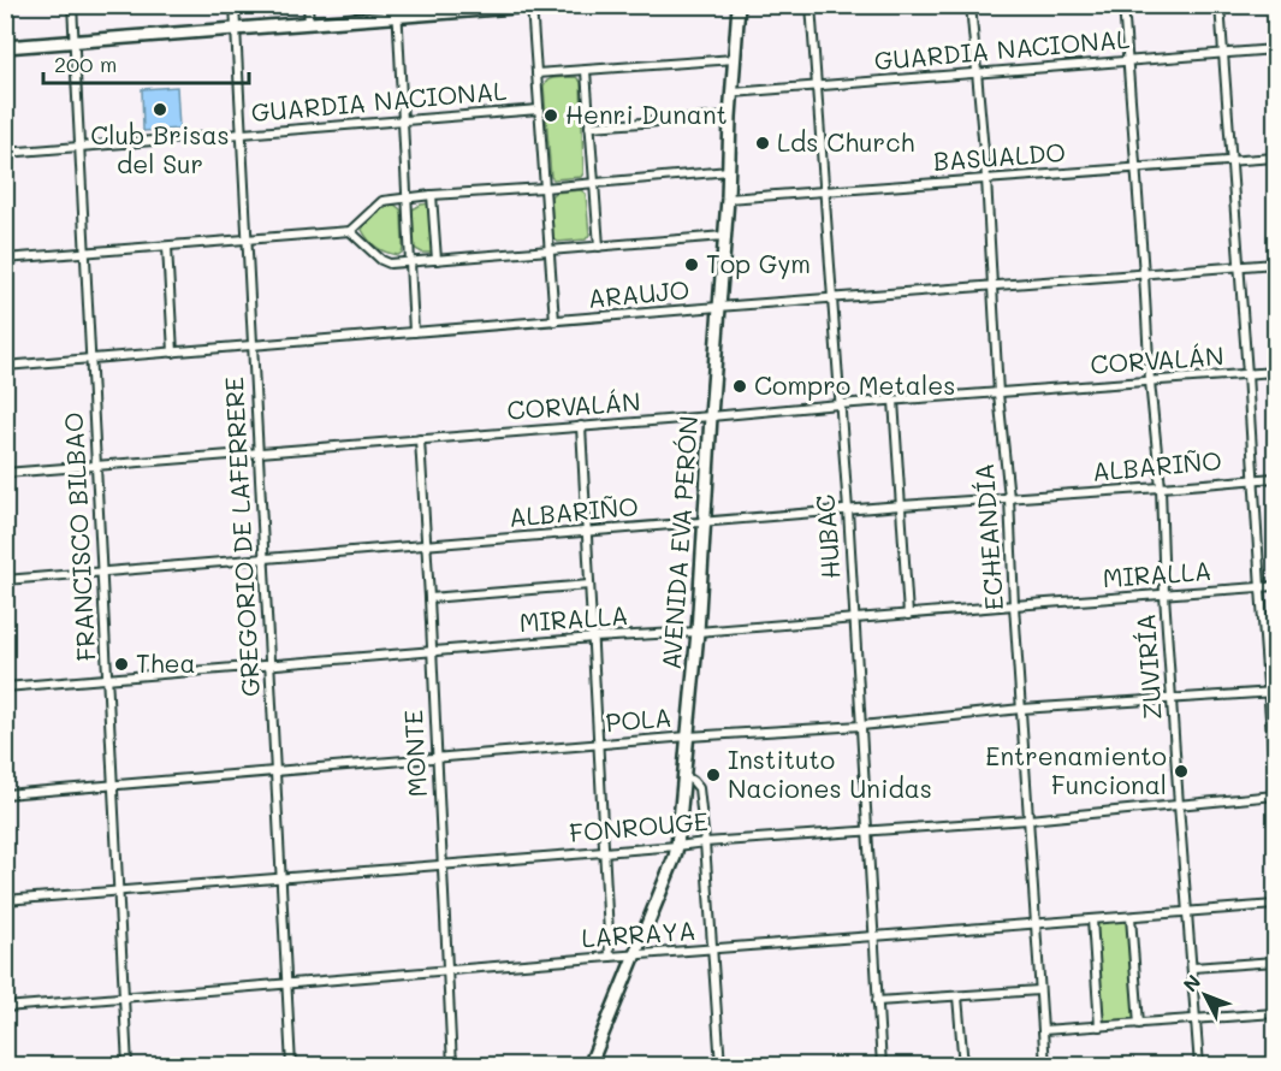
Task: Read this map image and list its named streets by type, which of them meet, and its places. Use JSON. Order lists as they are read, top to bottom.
{
  "streets": {
    "main road": ["AVENIDA EVA PERÓN"],
    "street": [
      "GUARDIA NACIONAL",
      "BASUALDO",
      "ARAUJO",
      "CORVALÁN",
      "ALBARIÑO",
      "FRANCISCO BILBAO",
      "GREGORIO DE LAFERRERE",
      "HUBAC",
      "ECHEANDÍA",
      "MIRALLA",
      "ZUVIRÍA",
      "POLA",
      "MONTE",
      "FONROUGE",
      "LARRAYA"
    ]
  },
  "crossings": [
    ["GUARDIA NACIONAL", "FRANCISCO BILBAO"],
    ["GUARDIA NACIONAL", "GREGORIO DE LAFERRERE"],
    ["GUARDIA NACIONAL", "HUBAC"],
    ["GUARDIA NACIONAL", "ECHEANDÍA"],
    ["GUARDIA NACIONAL", "AVENIDA EVA PERÓN"],
    ["GUARDIA NACIONAL", "ZUVIRÍA"],
    ["BASUALDO", "HUBAC"],
    ["BASUALDO", "ECHEANDÍA"],
    ["BASUALDO", "AVENIDA EVA PERÓN"],
    ["BASUALDO", "ZUVIRÍA"],
    ["ARAUJO", "FRANCISCO BILBAO"],
    ["ARAUJO", "GREGORIO DE LAFERRERE"],
    ["ARAUJO", "HUBAC"],
    ["ARAUJO", "ECHEANDÍA"],
    ["ARAUJO", "AVENIDA EVA PERÓN"],
    ["ARAUJO", "ZUVIRÍA"],
    ["CORVALÁN", "FRANCISCO BILBAO"],
    ["CORVALÁN", "GREGORIO DE LAFERRERE"],
    ["CORVALÁN", "HUBAC"],
    ["CORVALÁN", "ECHEANDÍA"],
    ["CORVALÁN", "AVENIDA EVA PERÓN"],
    ["CORVALÁN", "ZUVIRÍA"],
    ["CORVALÁN", "MONTE"],
    ["ALBARIÑO", "FRANCISCO BILBAO"],
    ["ALBARIÑO", "GREGORIO DE LAFERRERE"],
    ["ALBARIÑO", "HUBAC"],
    ["ALBARIÑO", "ECHEANDÍA"],
    ["ALBARIÑO", "AVENIDA EVA PERÓN"],
    ["ALBARIÑO", "ZUVIRÍA"],
    ["ALBARIÑO", "MONTE"],
    ["FRANCISCO BILBAO", "MIRALLA"],
    ["FRANCISCO BILBAO", "POLA"],
    ["FRANCISCO BILBAO", "FONROUGE"],
    ["FRANCISCO BILBAO", "LARRAYA"],
    ["GREGORIO DE LAFERRERE", "MIRALLA"],
    ["GREGORIO DE LAFERRERE", "POLA"],
    ["GREGORIO DE LAFERRERE", "FONROUGE"],
    ["GREGORIO DE LAFERRERE", "LARRAYA"],
    ["HUBAC", "MIRALLA"],
    ["HUBAC", "POLA"],
    ["HUBAC", "FONROUGE"],
    ["HUBAC", "LARRAYA"],
    ["ECHEANDÍA", "MIRALLA"],
    ["ECHEANDÍA", "POLA"],
    ["ECHEANDÍA", "FONROUGE"],
    ["ECHEANDÍA", "LARRAYA"],
    ["AVENIDA EVA PERÓN", "MIRALLA"],
    ["AVENIDA EVA PERÓN", "POLA"],
    ["AVENIDA EVA PERÓN", "FONROUGE"],
    ["AVENIDA EVA PERÓN", "LARRAYA"],
    ["MIRALLA", "ZUVIRÍA"],
    ["MIRALLA", "MONTE"],
    ["ZUVIRÍA", "POLA"],
    ["ZUVIRÍA", "FONROUGE"],
    ["ZUVIRÍA", "LARRAYA"],
    ["POLA", "MONTE"],
    ["MONTE", "FONROUGE"],
    ["MONTE", "LARRAYA"]
  ],
  "places": [
    "Club Brisas del Sur",
    "Henri Dunant",
    "Lds Church",
    "Top Gym",
    "Compro Metales",
    "Thea",
    "Entrenamiento Funcional",
    "Instituto Naciones Unidas"
  ],
  "scale_bar": "200 m",
  "north": "top left"
}
